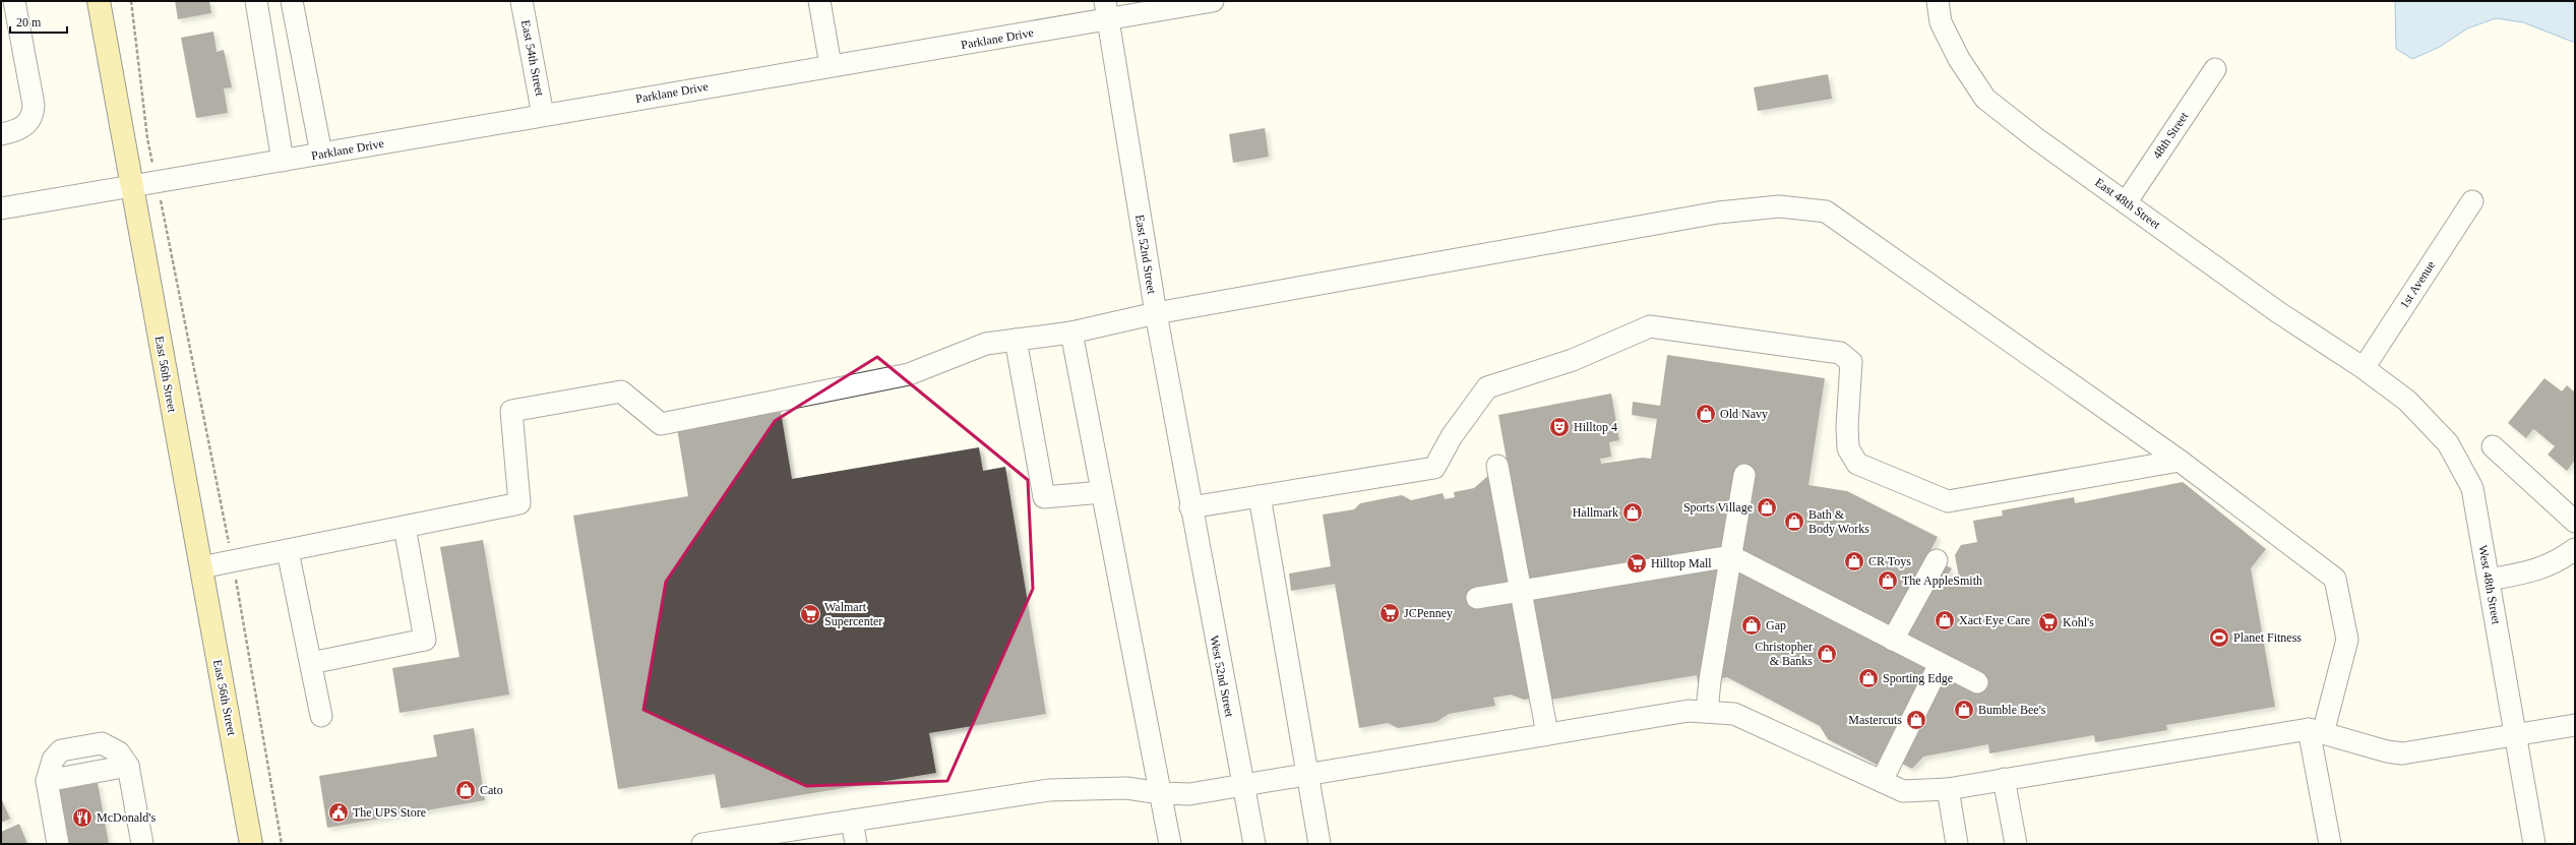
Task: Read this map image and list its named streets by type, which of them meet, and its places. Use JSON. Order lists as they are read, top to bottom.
{
  "streets": {
    "main road": ["East 56th Street"],
    "street": [
      "Parklane Drive",
      "East 54th Street",
      "48th Street",
      "East 48th Street",
      "East 52nd Street",
      "1st Avenue",
      "West 48th Street",
      "West 52nd Street"
    ]
  },
  "crossings": [
    ["Parklane Drive", "East 54th Street"],
    ["Parklane Drive", "East 52nd Street"],
    ["Parklane Drive", "East 56th Street"],
    ["48th Street", "East 48th Street"],
    ["East 48th Street", "1st Avenue"],
    ["East 48th Street", "West 48th Street"],
    ["East 52nd Street", "West 52nd Street"],
    ["1st Avenue", "West 48th Street"]
  ],
  "places": {
    "shop": [
      "Old Navy",
      "Sports Village",
      "Hallmark",
      "Bath & Body Works",
      "CR Toys",
      "The AppleSmith",
      "Xact Eye Care",
      "Gap",
      "Christopher & Banks",
      "Sporting Edge",
      "Bumble Bee's",
      "Mastercuts",
      "Cato"
    ],
    "theatre": ["Hilltop 4"],
    "supermarket": [
      "Hilltop Mall",
      "JCPenney",
      "Walmart Supercenter",
      "Kohl's"
    ],
    "sports": ["Planet Fitness"],
    "public building": ["The UPS Store"],
    "restaurant": ["McDonald's"]
  },
  "scale_bar": "20 m"
}
